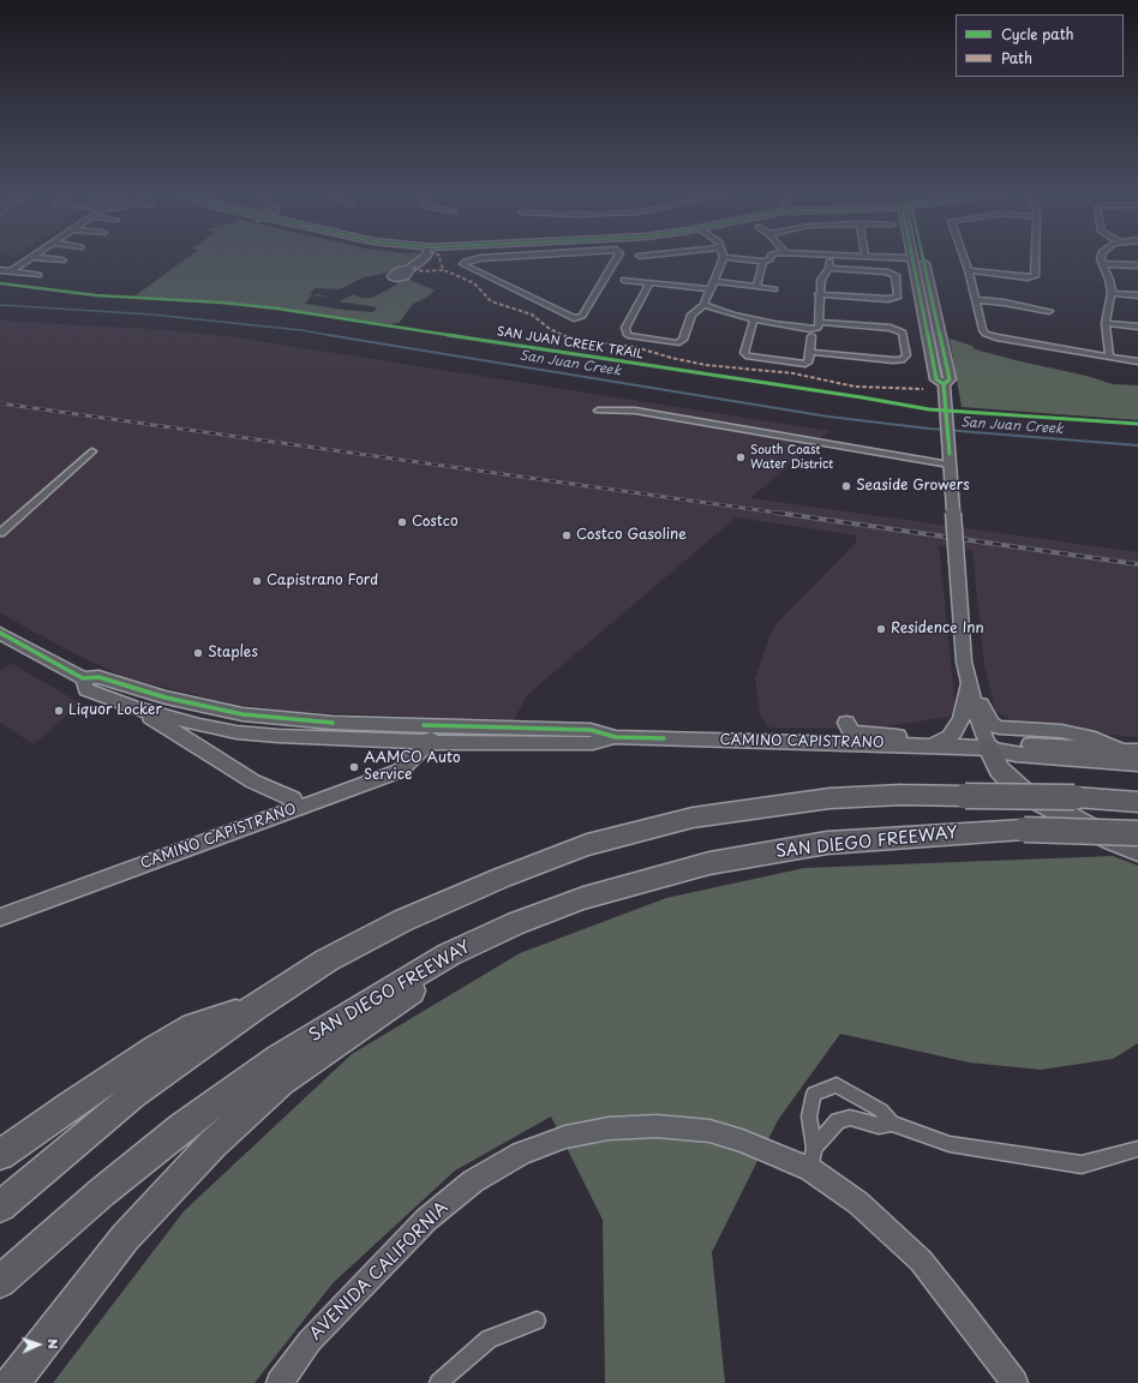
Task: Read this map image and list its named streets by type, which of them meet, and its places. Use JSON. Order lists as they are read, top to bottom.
{
  "streets": {
    "highway": ["SAN DIEGO FREEWAY"],
    "main road": ["CAMINO CAPISTRANO", "AVENIDA CALIFORNIA"],
    "cycle path": ["SAN JUAN CREEK TRAIL"]
  },
  "water": ["San Juan Creek"],
  "places": [
    "South Coast Water District",
    "Seaside Growers",
    "Costco",
    "Costco Gasoline",
    "Capistrano Ford",
    "Residence Inn",
    "Staples",
    "Liquor Locker",
    "AAMCO Auto Service"
  ],
  "legend": ["Cycle path", "Path"],
  "north": "right"
}
